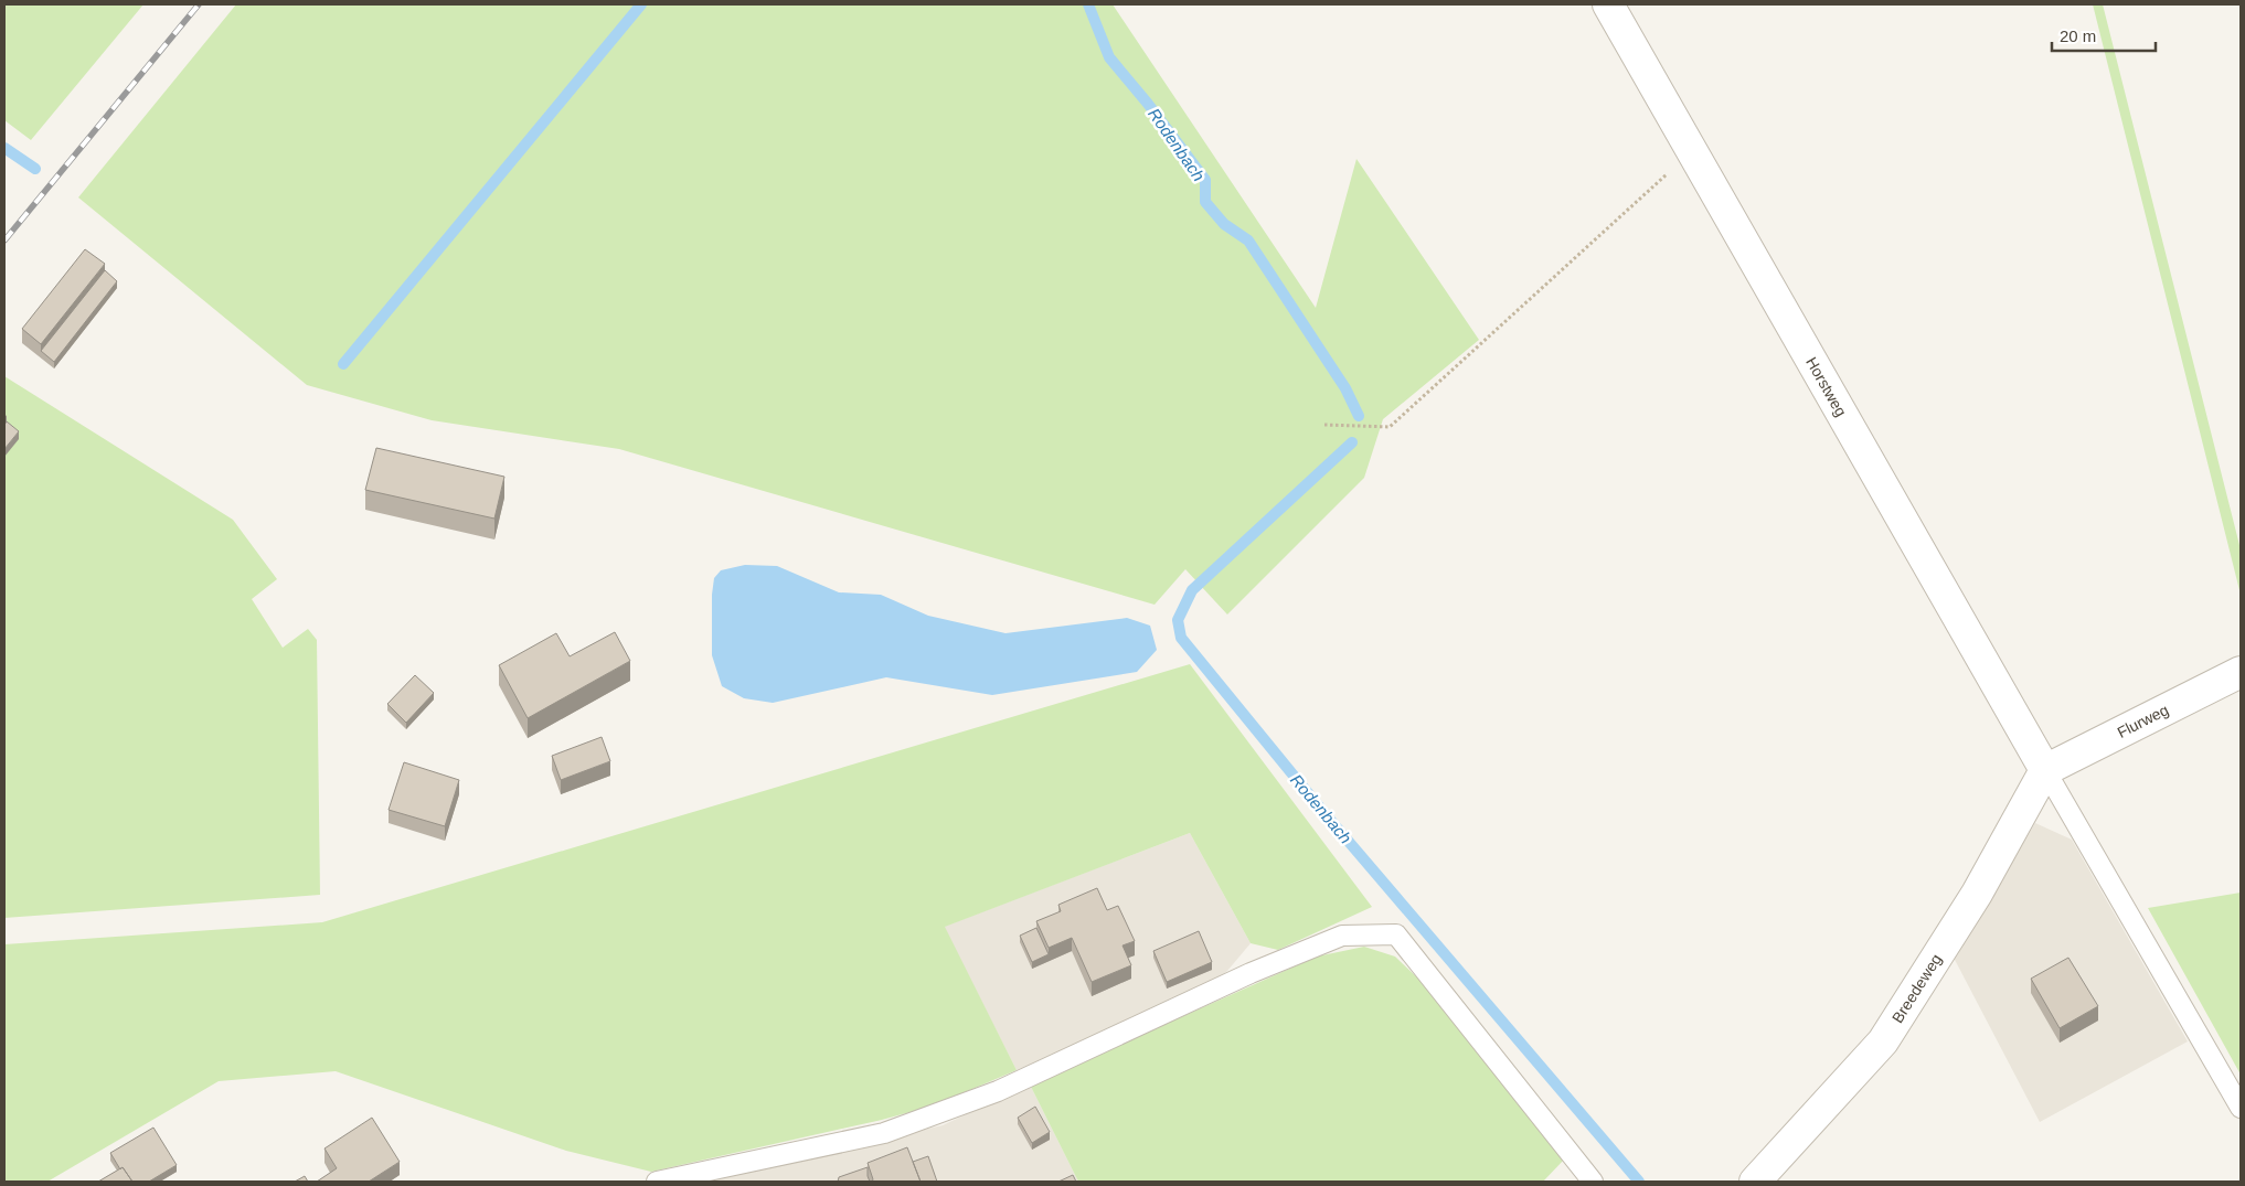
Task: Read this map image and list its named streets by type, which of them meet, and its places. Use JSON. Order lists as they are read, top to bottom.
{
  "streets": {
    "street": ["Horstweg", "Flurweg", "Breedeweg"]
  },
  "crossings": [
    ["Horstweg", "Flurweg"],
    ["Horstweg", "Breedeweg"],
    ["Flurweg", "Breedeweg"]
  ],
  "water": ["Rodenbach"],
  "scale_bar": "20 m"
}
